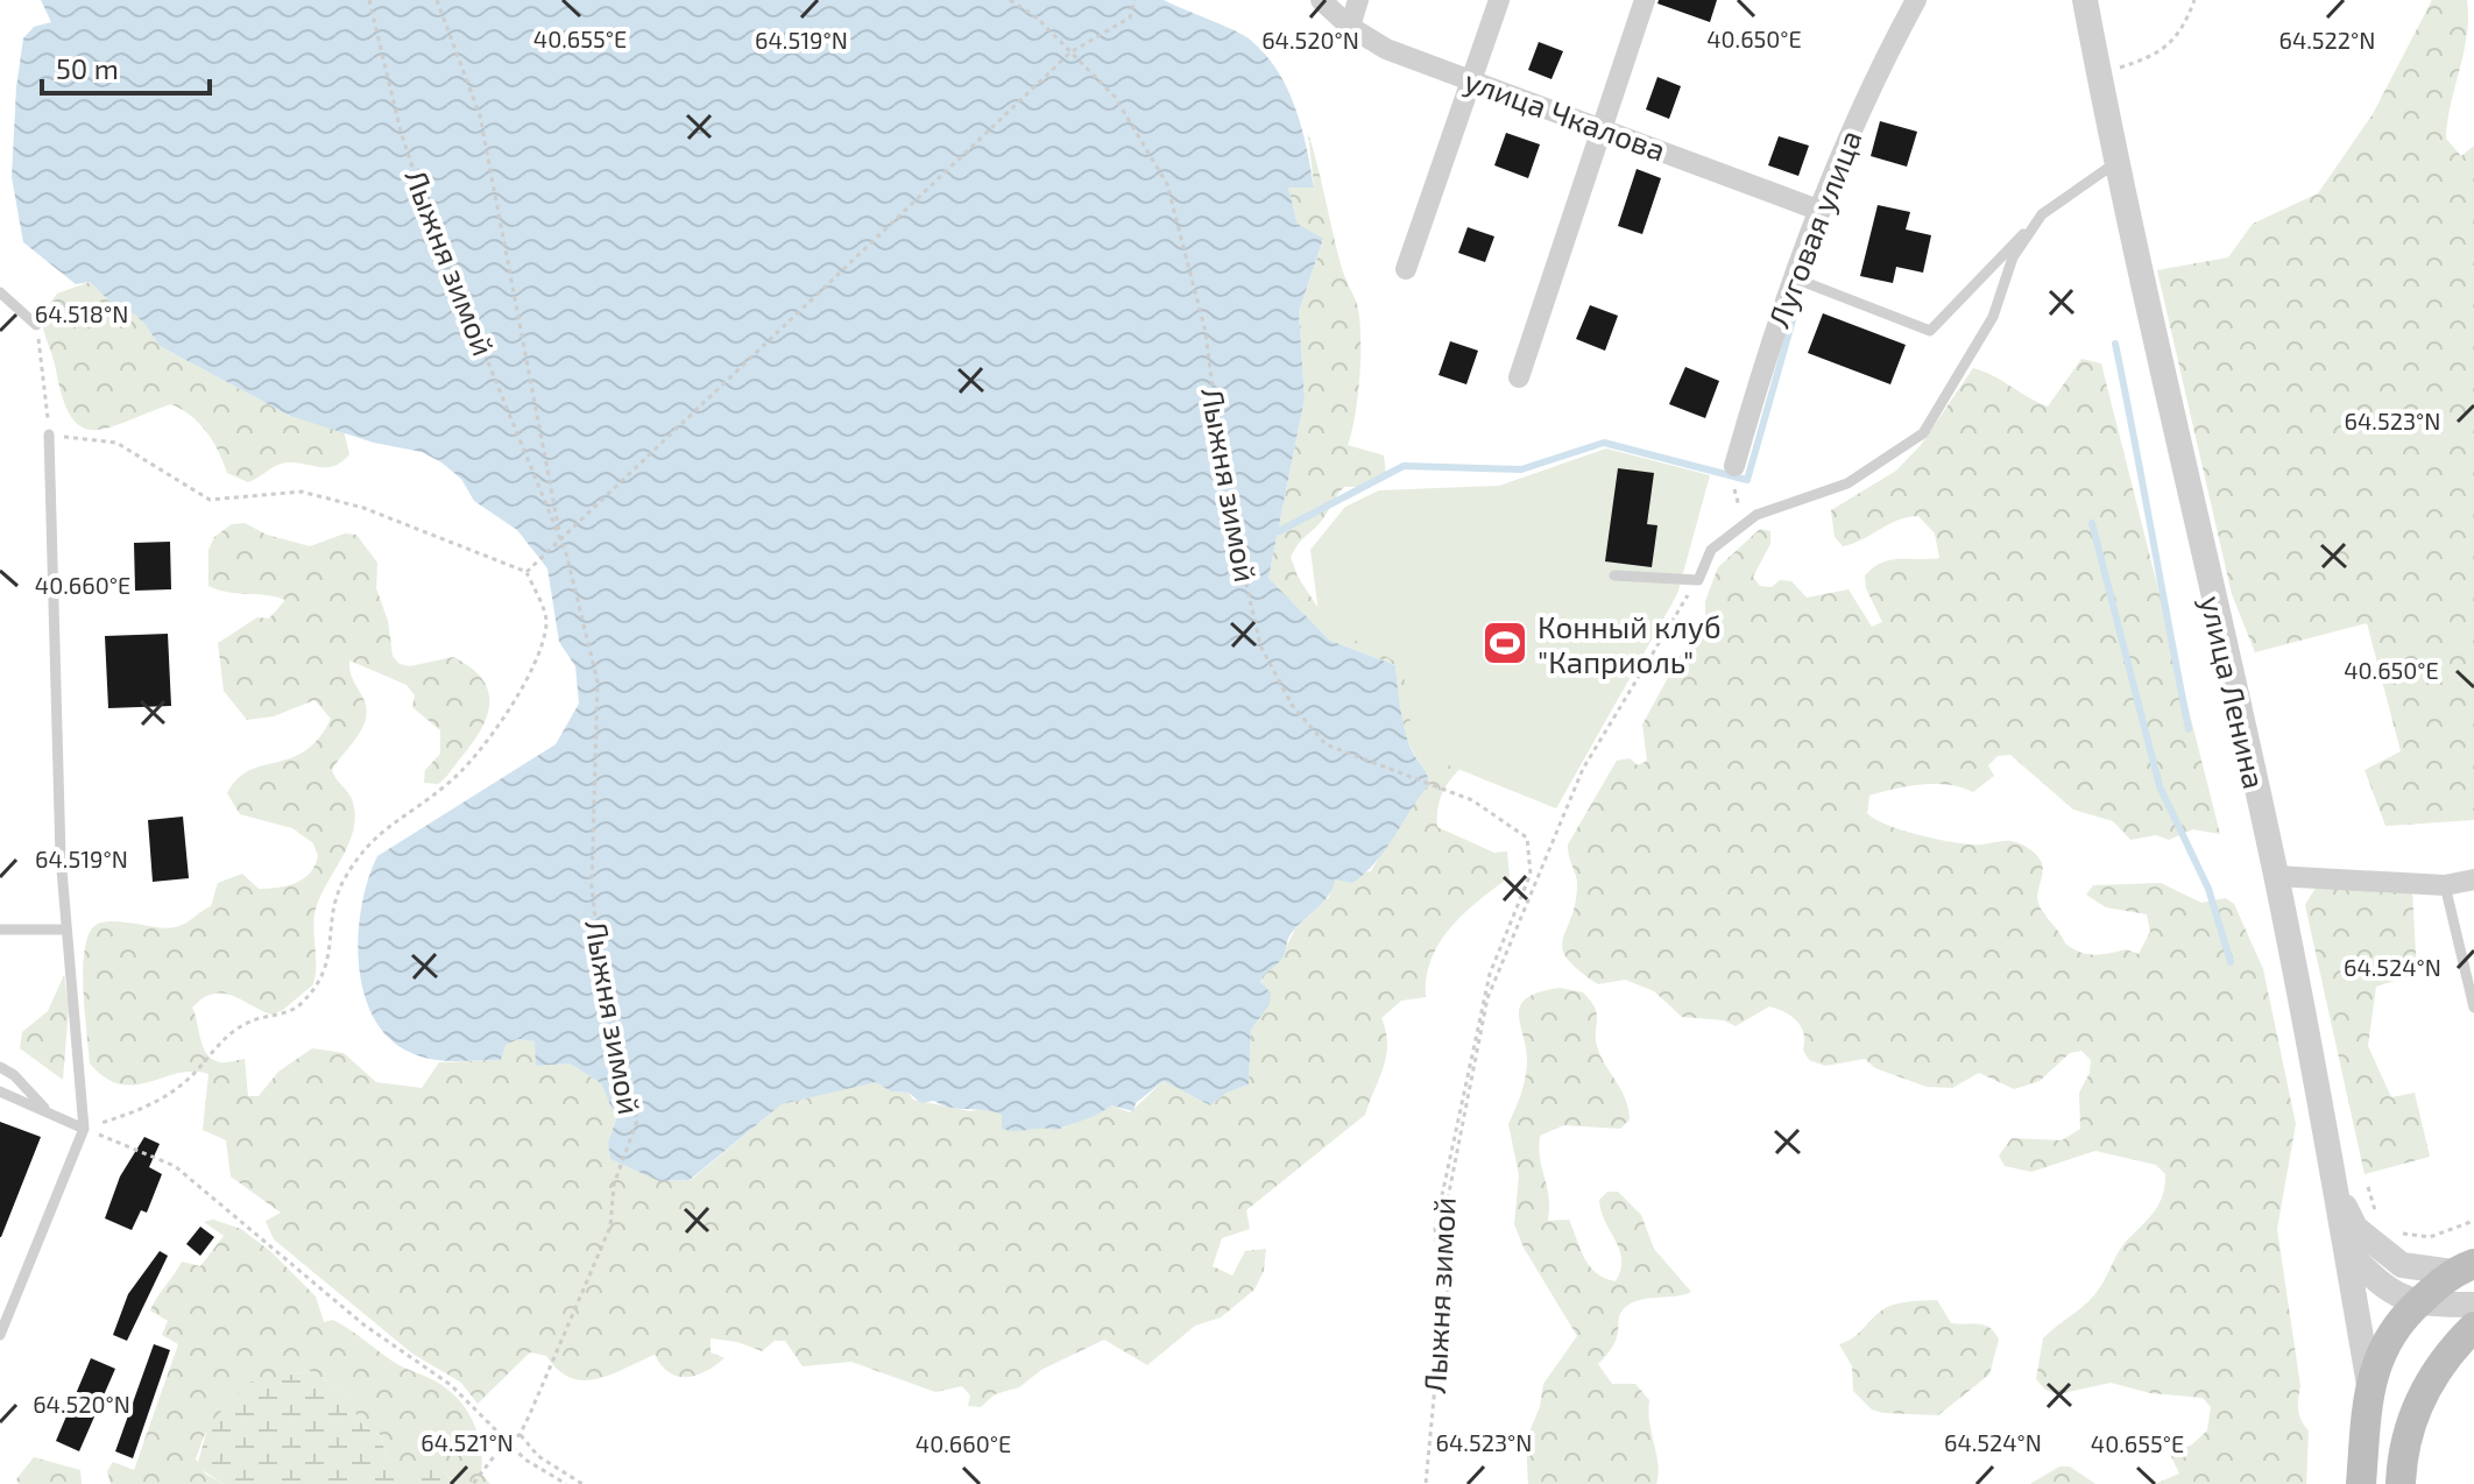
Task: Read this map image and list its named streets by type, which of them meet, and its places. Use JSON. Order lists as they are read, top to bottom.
{
  "streets": {
    "main road": ["улица Ленина"],
    "street": ["улица Чкалова", "Луговая улица"],
    "path": ["Лыжня зимой"]
  },
  "crossings": [
    ["улица Чкалова", "Луговая улица"]
  ],
  "places": {
    "sports": ["Конный клуб \"Каприоль\""]
  },
  "scale_bar": "50 m",
  "coordinates": [
    "40.655°E",
    "40.650°E",
    "64.519°N",
    "64.520°N",
    "64.522°N",
    "64.518°N",
    "64.523°N",
    "40.660°E",
    "64.524°N",
    "64.521°N"
  ]
}
